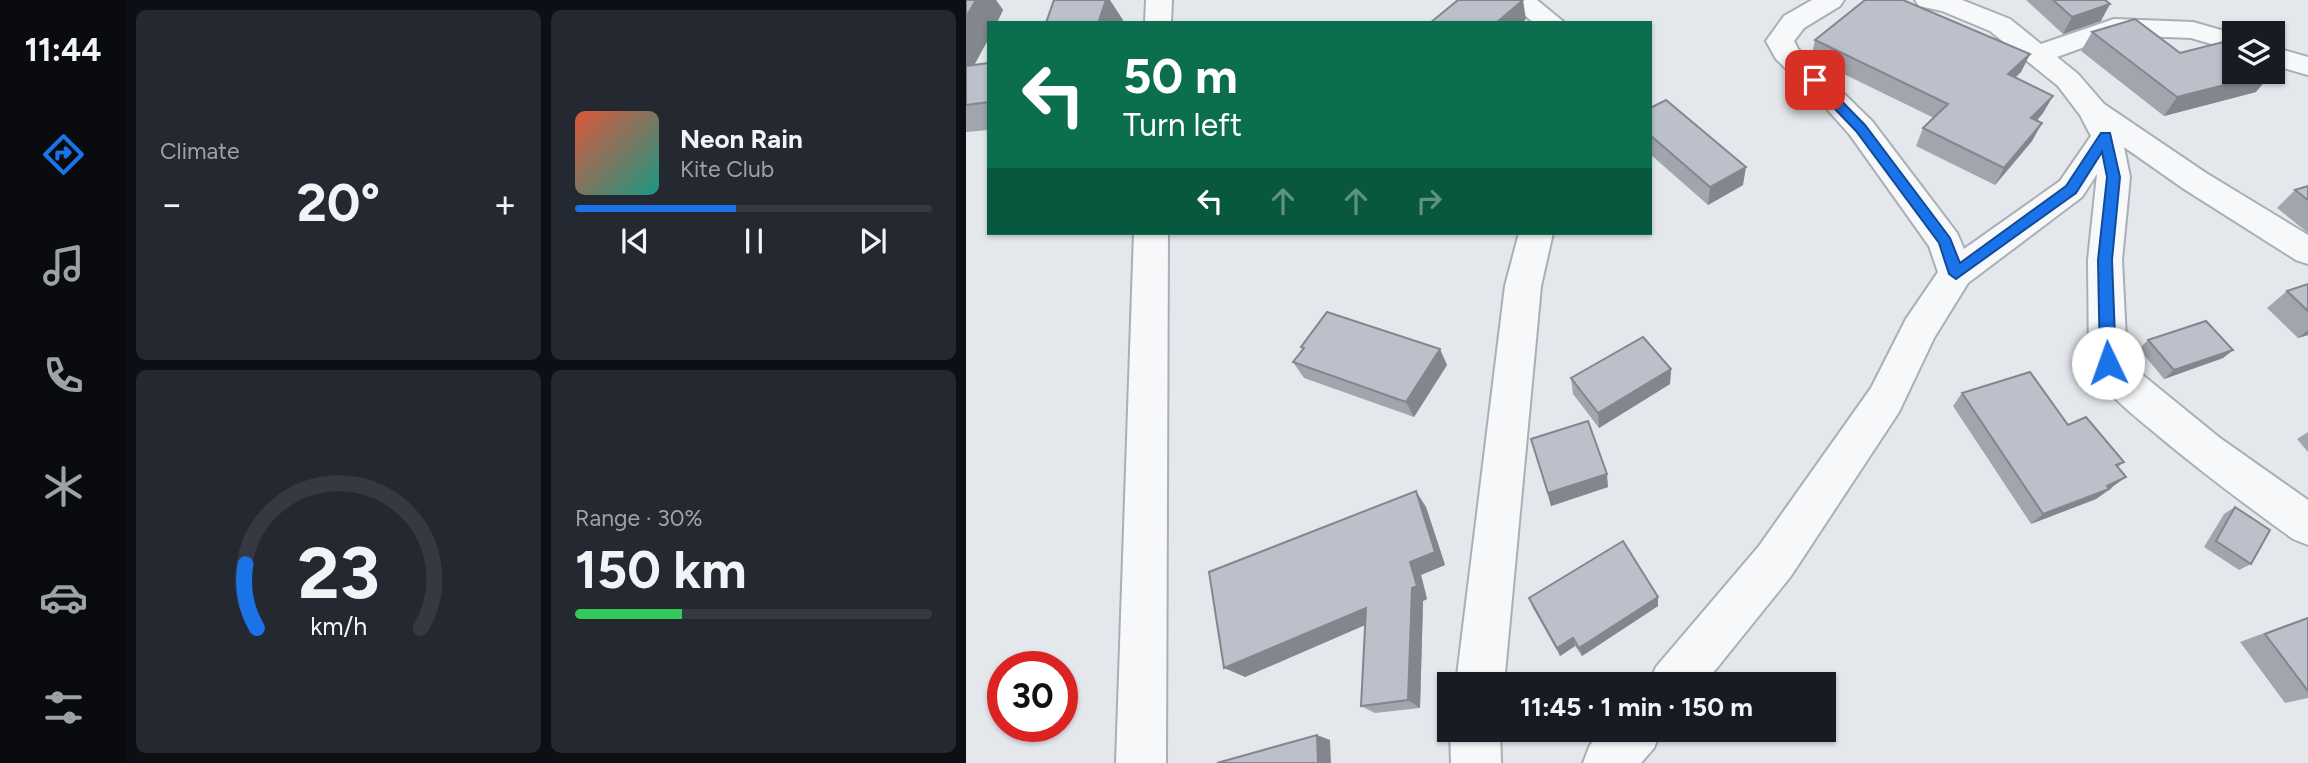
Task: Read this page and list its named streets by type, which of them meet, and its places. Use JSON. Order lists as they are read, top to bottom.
{
  "page": {
    "tabs": "11:44",
    "tile": [
      "Climate",
      ["Range · 30%", "150 km"]
    ],
    "turn": ["50 m", "Turn left"],
    "song": ["Neon Rain", "Kite Club"],
    "heat": ["−", "20°", "+"],
    "limit": "30",
    "trip": "11:45 · 1 min · 150 m",
    "gauge": ["23", "km/h"]
  }
}
